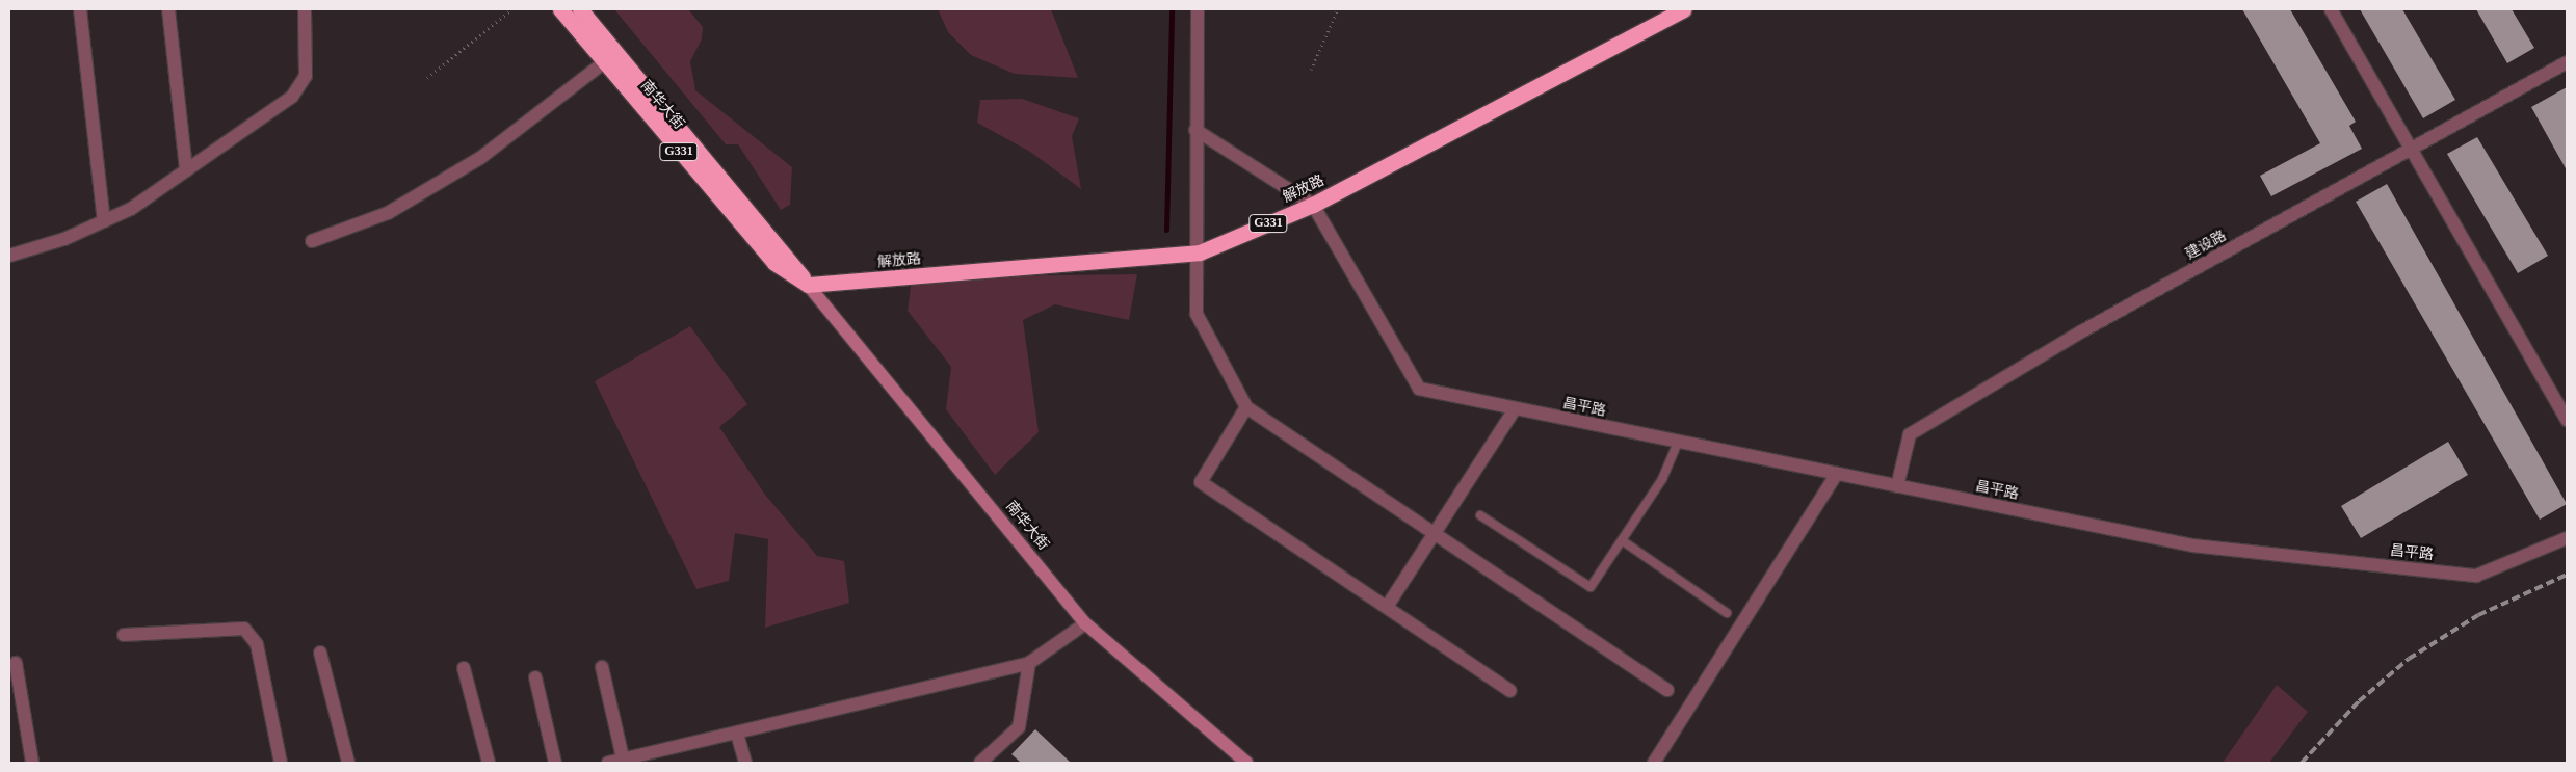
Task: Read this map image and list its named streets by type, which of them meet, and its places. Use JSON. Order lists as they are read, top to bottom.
{
  "streets": {
    "highway": ["南华大街", "G331", "解放路"],
    "street": ["建设路", "昌平路"]
  },
  "crossings": [
    ["南华大街", "解放路"],
    ["解放路", "昌平路"],
    ["建设路", "昌平路"]
  ]
}
